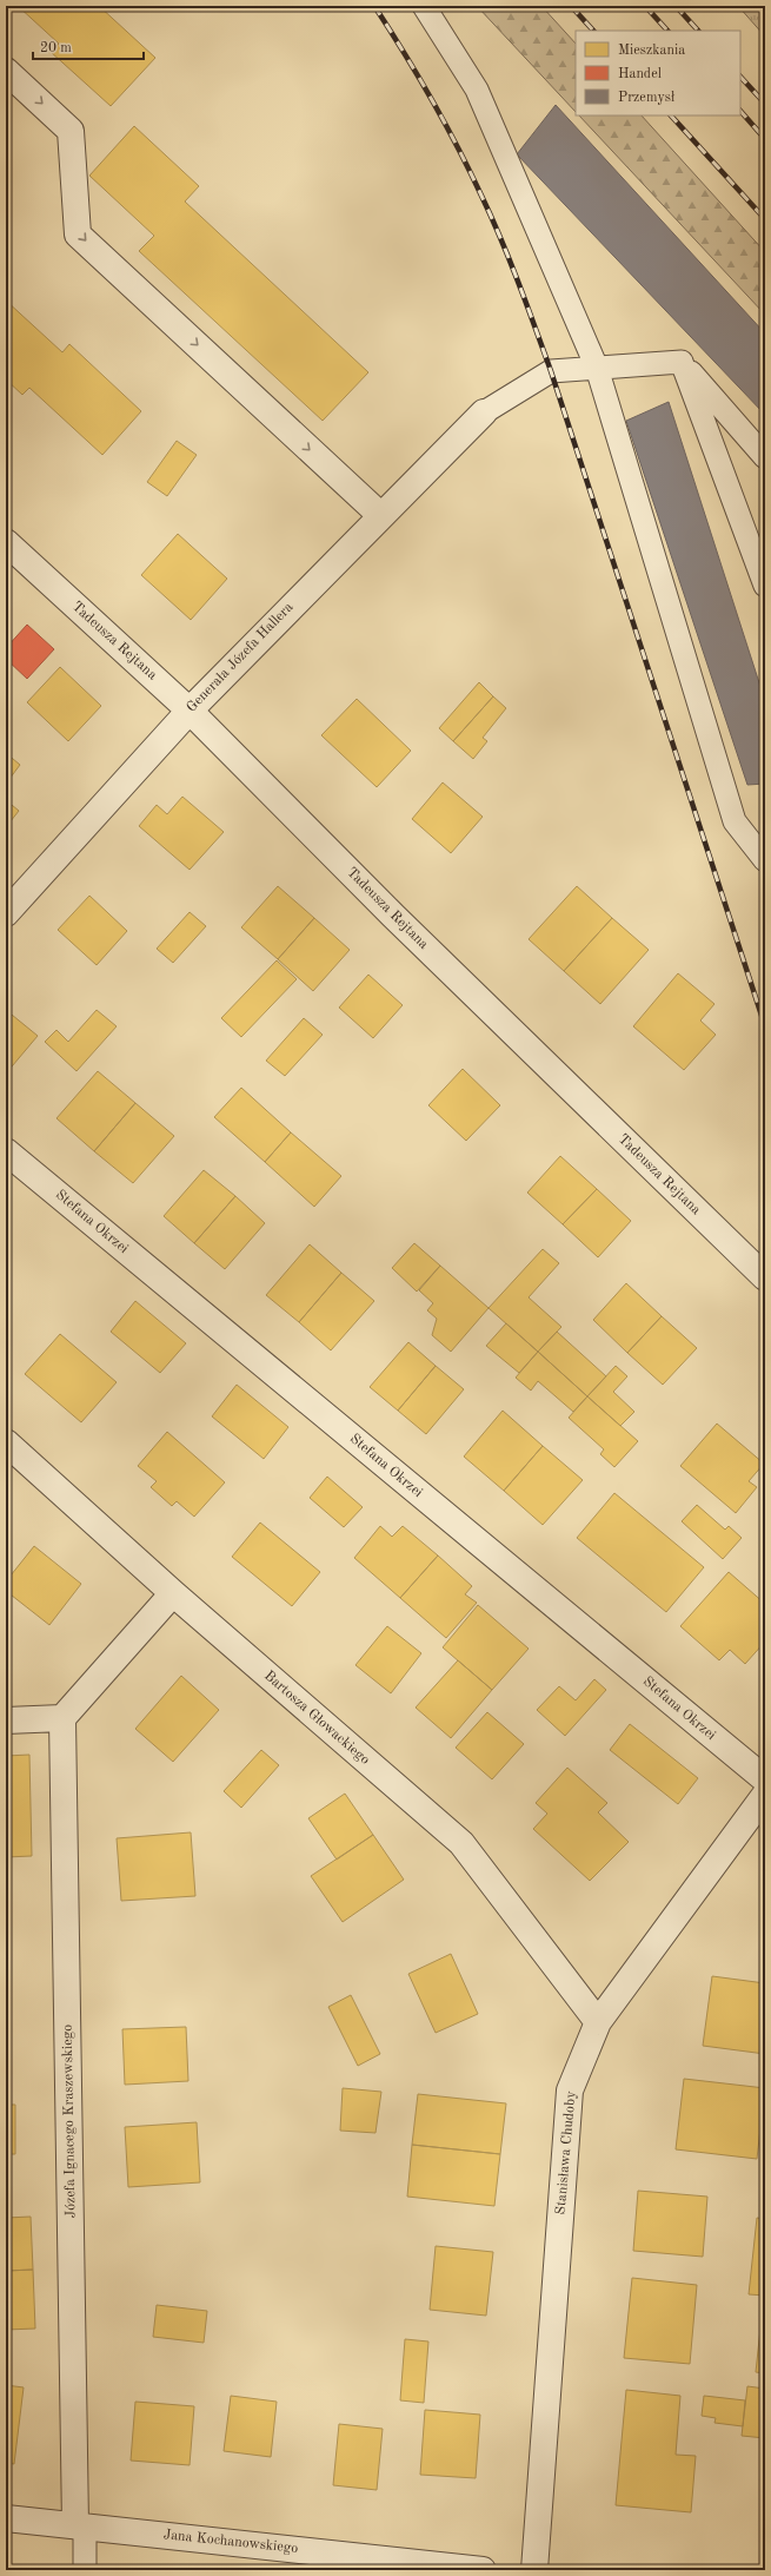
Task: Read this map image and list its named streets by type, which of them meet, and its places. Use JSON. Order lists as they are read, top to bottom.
{
  "streets": {
    "street": [
      "Tadeusza Rejtana",
      "Generała Józefa Hallera",
      "Stefana Okrzei",
      "Bartosza Głowackiego",
      "Józefa Ignacego Kraszewskiego",
      "Stanisława Chudoby",
      "Jana Kochanowskiego"
    ]
  },
  "crossings": [
    ["Tadeusza Rejtana", "Generała Józefa Hallera"],
    ["Bartosza Głowackiego", "Stanisława Chudoby"],
    ["Józefa Ignacego Kraszewskiego", "Jana Kochanowskiego"]
  ],
  "legend": ["Mieszkania", "Handel", "Przemysł"],
  "scale_bar": "20 m"
}
